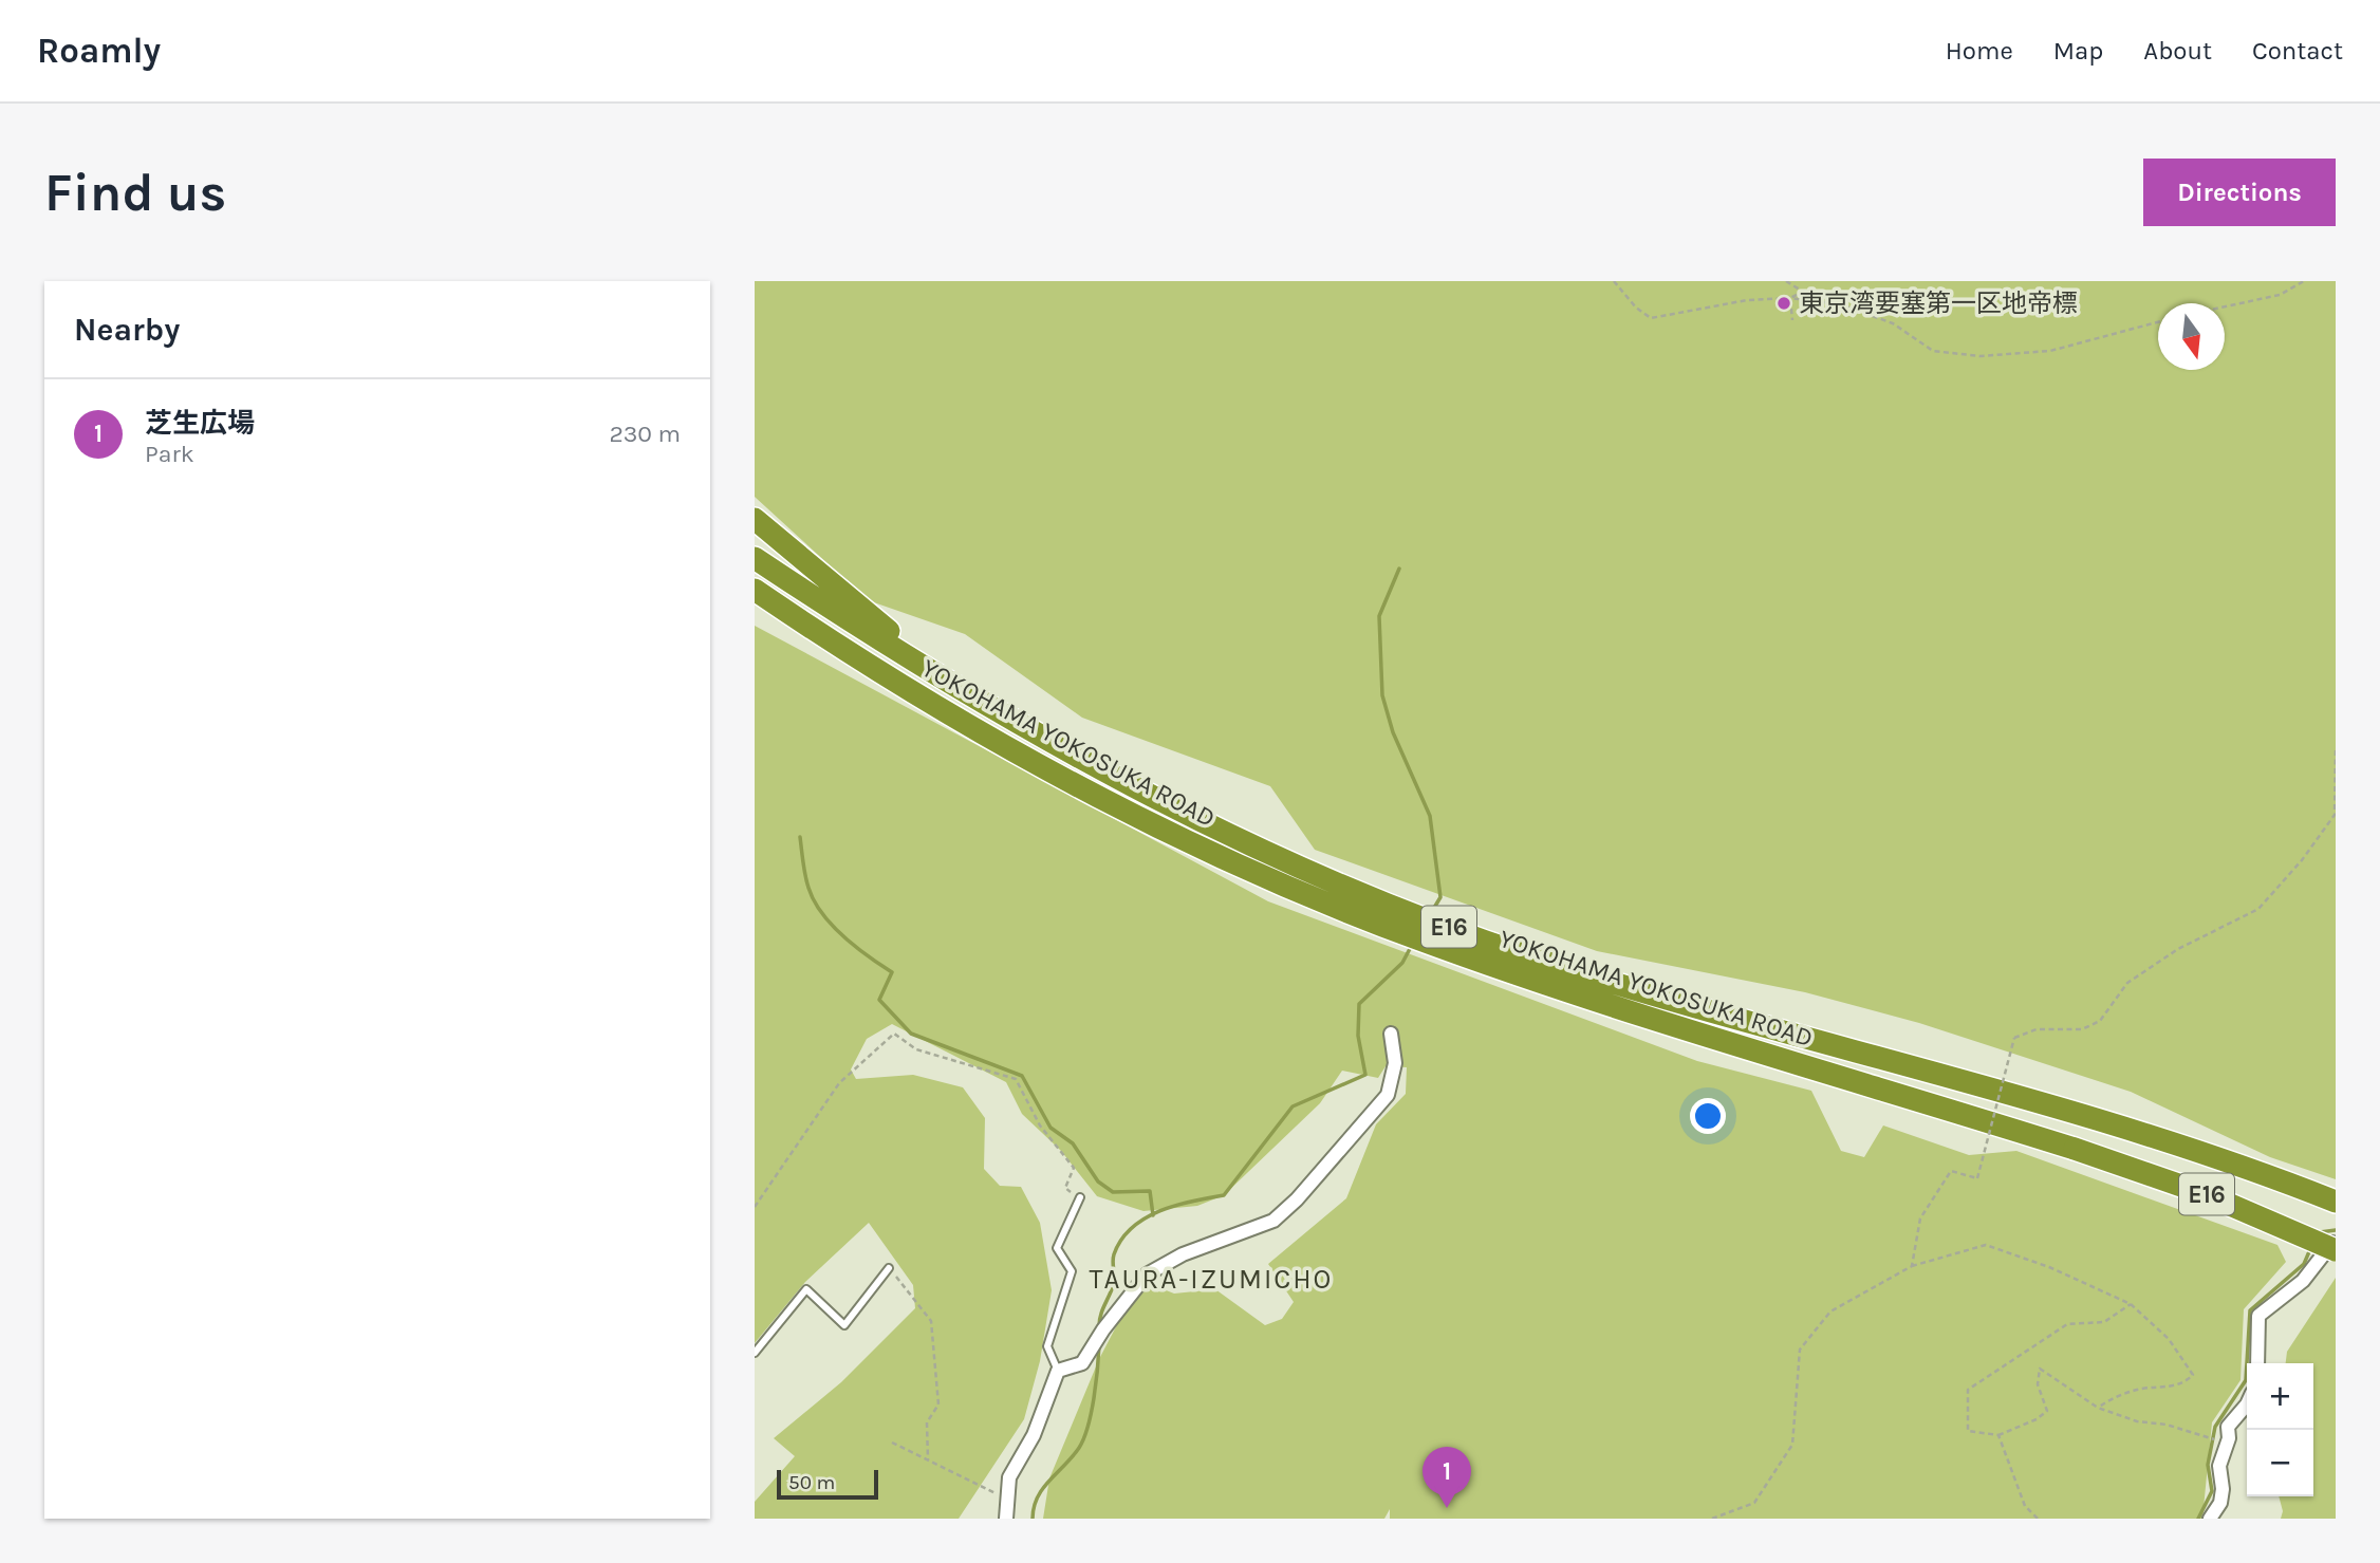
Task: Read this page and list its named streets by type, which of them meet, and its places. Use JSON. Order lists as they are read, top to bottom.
{
  "streets": {
    "highway": ["YOKOHAMA YOKOSUKA ROAD", "E16"]
  },
  "districts": ["TAURA-IZUMICHO"],
  "places": ["東京湾要塞第一区地帝標"],
  "scale_bar": "50 m",
  "north": "bottom",
  "page": {
    "header": "Roamly",
    "nav": [
      "Home",
      "Map",
      "About",
      "Contact"
    ],
    "buttons": "Directions",
    "title": "Find us",
    "heading": "Nearby",
    "list": [
      {
        "mark": "1",
        "name": "芝生広場",
        "note": "Park",
        "value": "230 m"
      }
    ],
    "map_buttons": ["+", "−"],
    "pins": "1",
    "scale": "50 m"
  }
}
